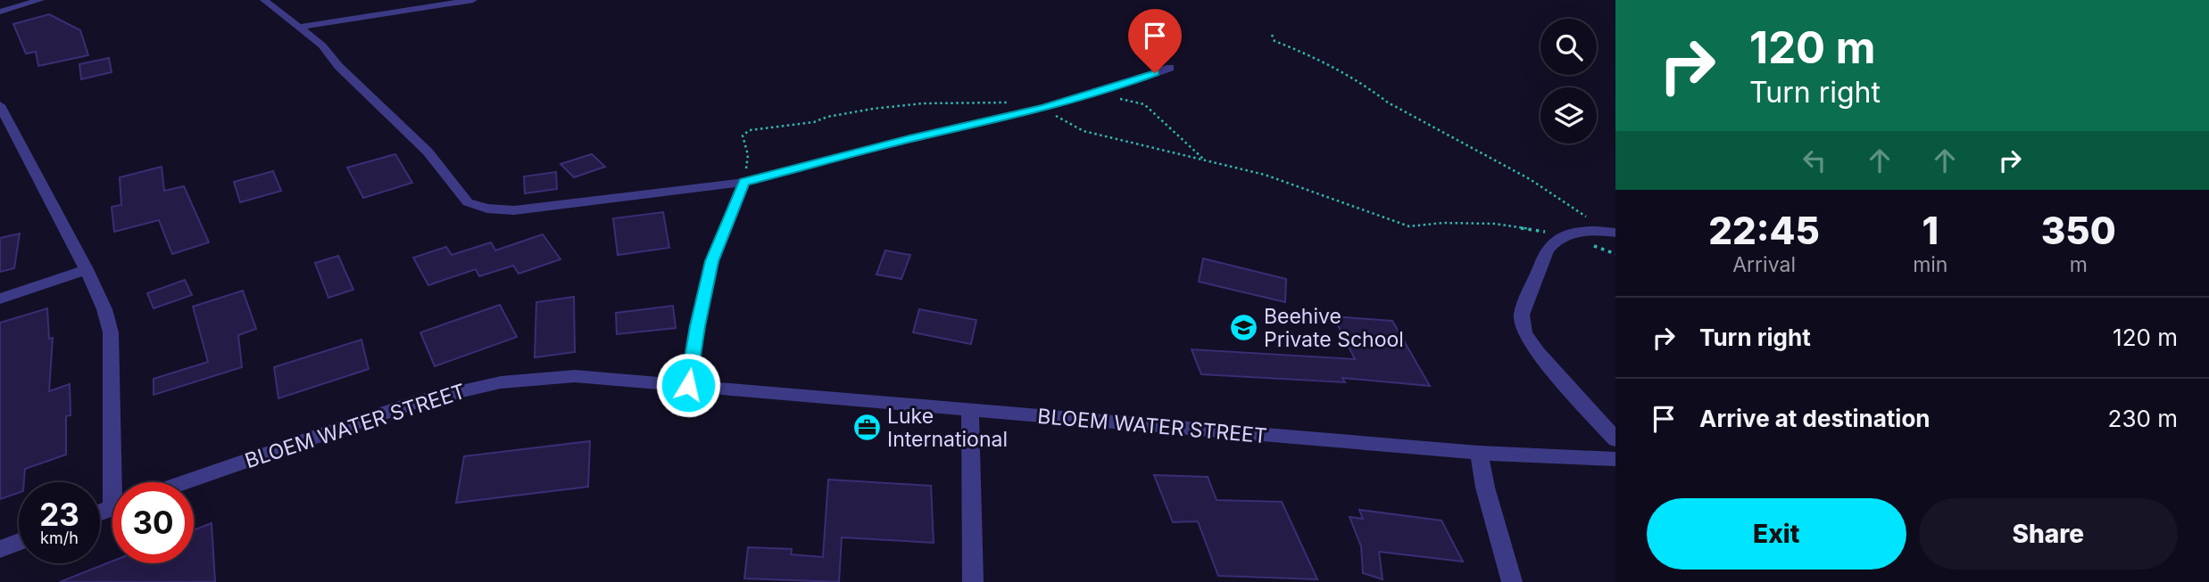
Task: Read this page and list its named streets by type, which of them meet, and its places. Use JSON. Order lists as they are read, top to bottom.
{
  "streets": {
    "street": ["BLOEM WATER STREET"]
  },
  "places": {
    "school or university": ["Beehive Private School"],
    "office": ["Luke International"]
  },
  "page": {
    "turn": ["120 m", "Turn right"],
    "eta": [
      "22:45",
      "Arrival",
      "1",
      "min",
      "350",
      "m"
    ],
    "list": [
      {
        "name": "Turn right",
        "value": "120 m"
      },
      {
        "name": "Arrive at destination",
        "value": "230 m"
      }
    ],
    "speed": "23 km/h",
    "limit": "30",
    "buttons": ["Exit", "Share"]
  }
}
